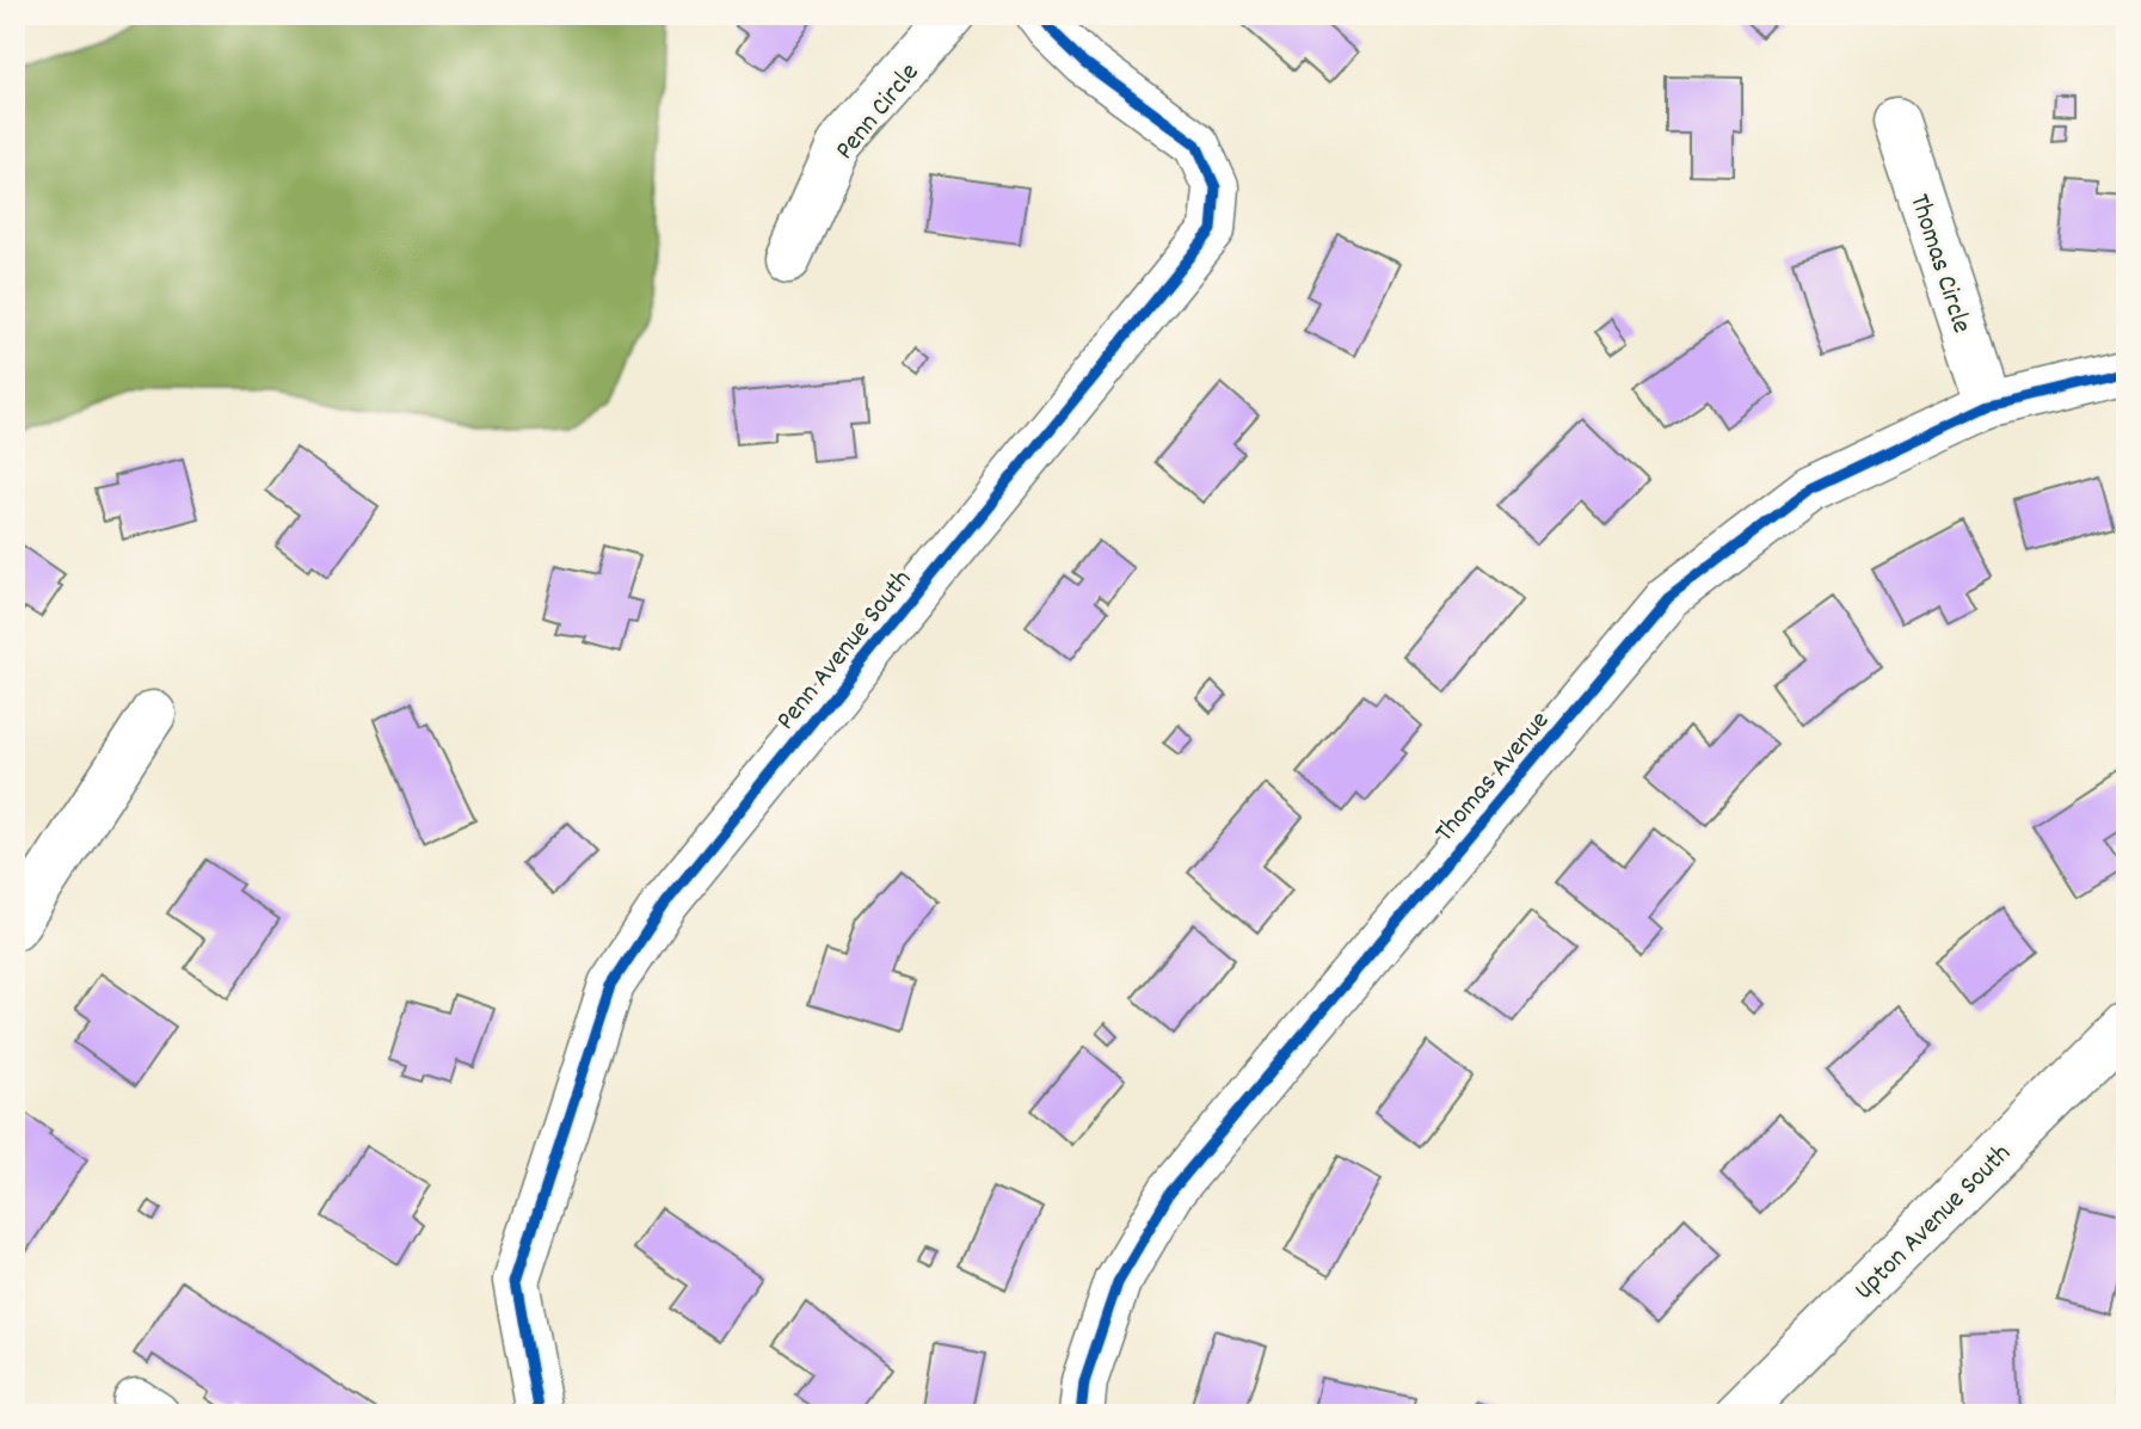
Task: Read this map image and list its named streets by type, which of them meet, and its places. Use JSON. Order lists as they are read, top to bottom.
{
  "streets": {
    "street": [
      "Penn Circle",
      "Thomas Circle",
      "Penn Avenue South",
      "Thomas Avenue",
      "Upton Avenue South"
    ]
  },
  "crossings": [
    ["Thomas Circle", "Thomas Avenue"]
  ]
}
